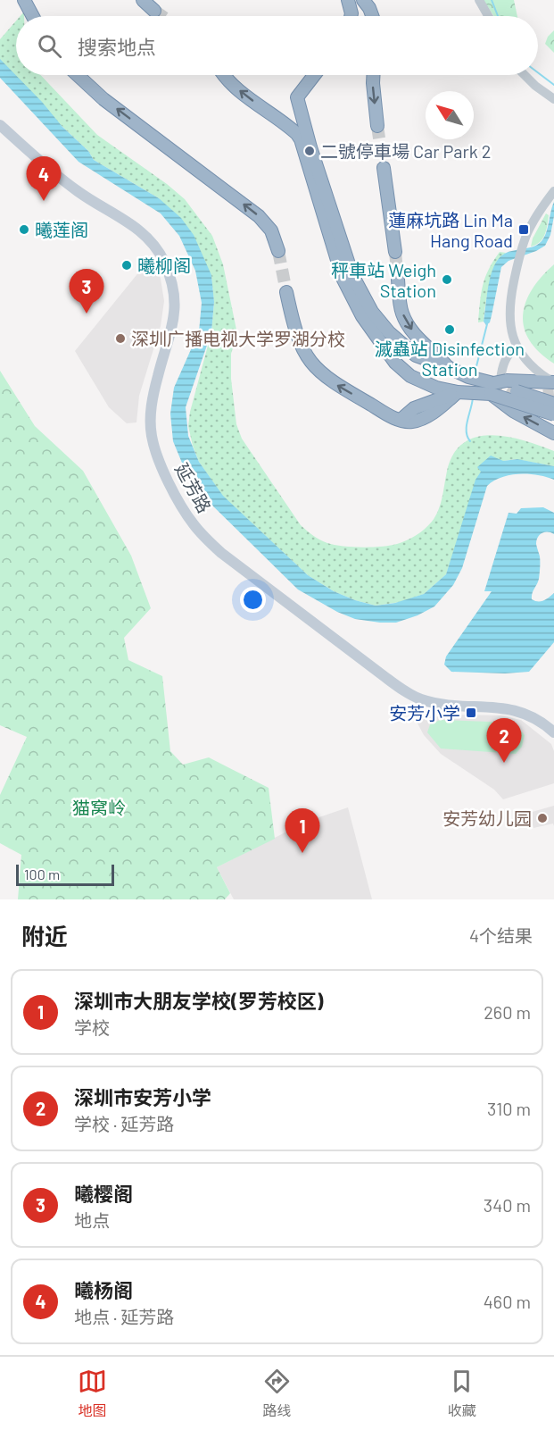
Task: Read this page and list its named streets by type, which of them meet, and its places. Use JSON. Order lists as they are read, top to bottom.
{
  "streets": {
    "main road": ["延芳路"]
  },
  "parks": ["猫窝岭"],
  "places": {
    "other": [
      "二號停車場 Car Park 2",
      "曦莲阁",
      "曦柳阁",
      "秤車站 Weigh Station",
      "滅蟲站 Disinfection Station",
      "深圳广播电视大学罗湖分校",
      "安芳幼儿园"
    ],
    "transit": ["蓮麻坑路 Lin Ma Hang Road", "安芳小学"]
  },
  "scale_bar": "100 m",
  "north": "top left",
  "page": {
    "search": "搜索地点",
    "pins": [
      "4",
      "3",
      "2",
      "1"
    ],
    "scale": "100 m",
    "heading": ["附近", "4个结果"],
    "list": [
      {
        "mark": "1",
        "name": "深圳市大朋友学校(罗芳校区)",
        "note": "学校",
        "value": "260 m"
      },
      {
        "mark": "2",
        "name": "深圳市安芳小学",
        "note": "学校 · 延芳路",
        "value": "310 m"
      },
      {
        "mark": "3",
        "name": "曦樱阁",
        "note": "地点",
        "value": "340 m"
      },
      {
        "mark": "4",
        "name": "曦杨阁",
        "note": "地点 · 延芳路",
        "value": "460 m"
      }
    ],
    "nav": ["地图", "路线", "收藏"]
  }
}
